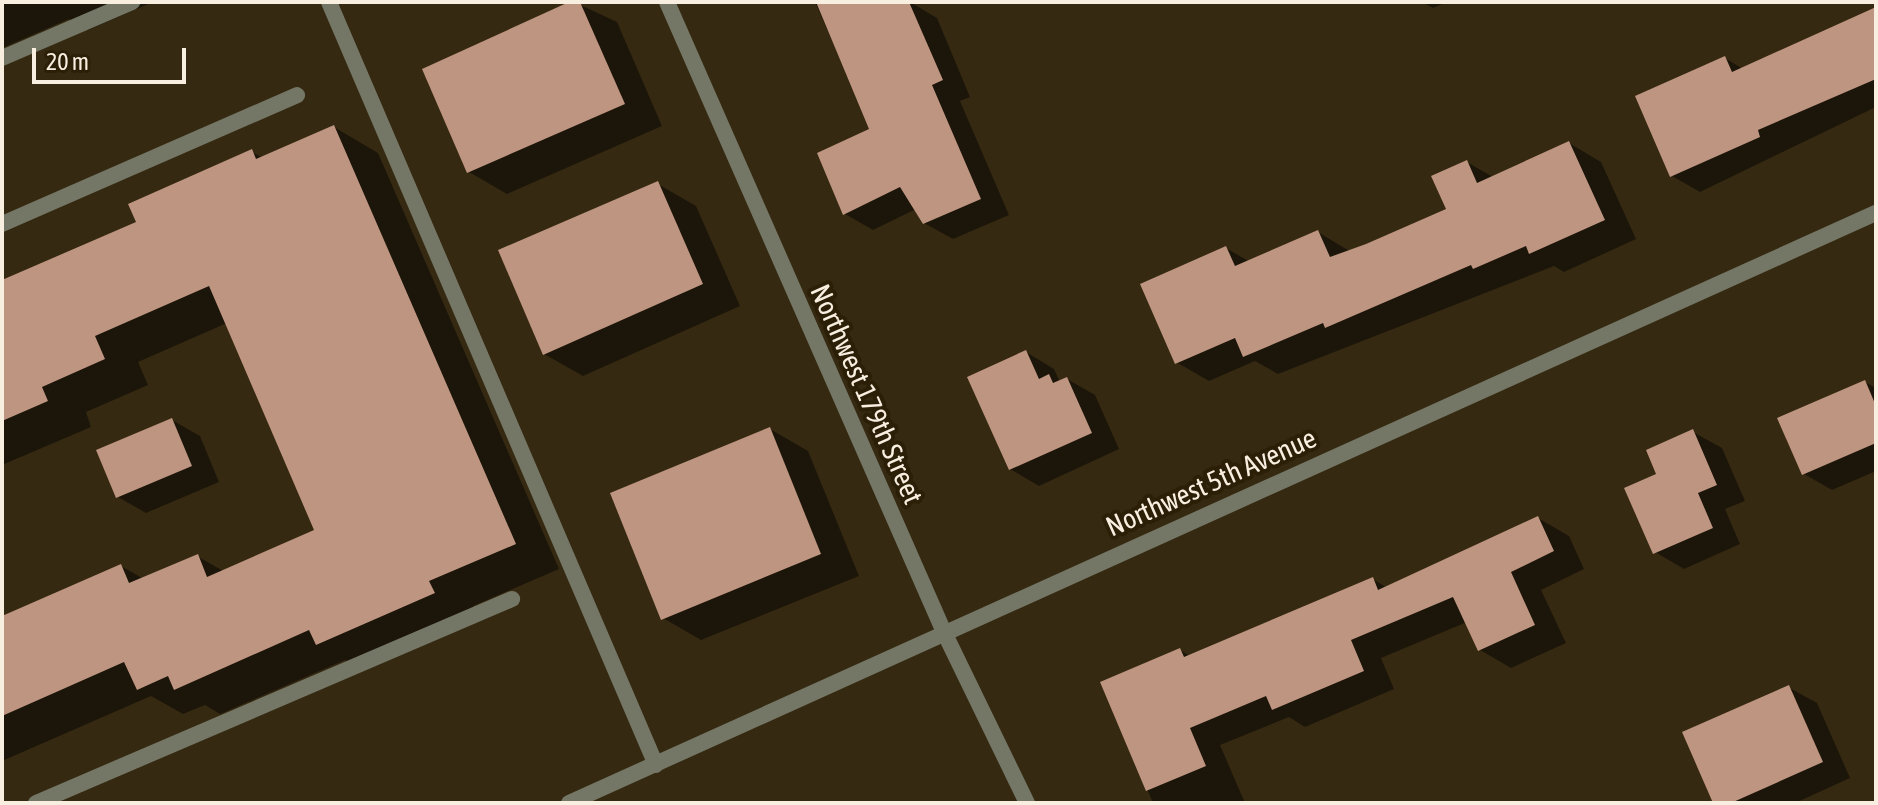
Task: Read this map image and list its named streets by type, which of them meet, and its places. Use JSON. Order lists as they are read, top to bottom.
{
  "streets": {
    "street": ["Northwest 179th Street", "Northwest 5th Avenue"]
  },
  "crossings": [
    ["Northwest 179th Street", "Northwest 5th Avenue"]
  ],
  "scale_bar": "20 m"
}
